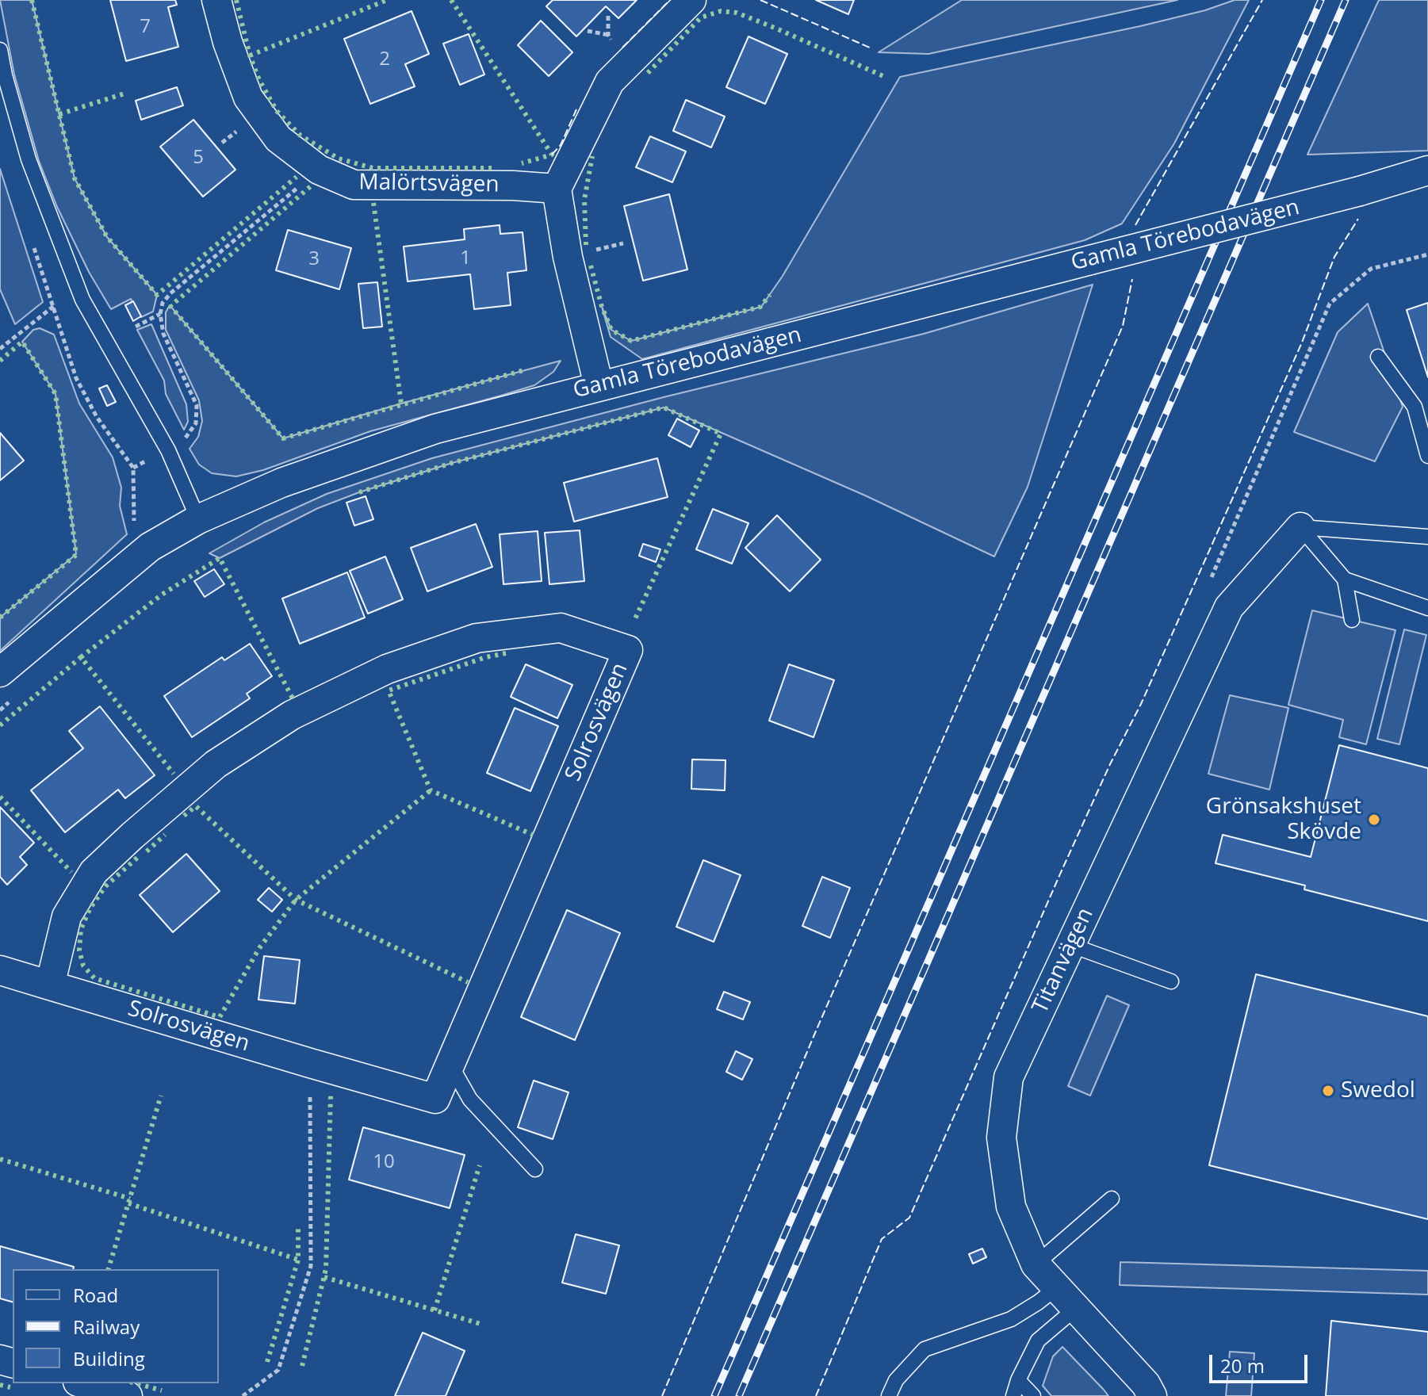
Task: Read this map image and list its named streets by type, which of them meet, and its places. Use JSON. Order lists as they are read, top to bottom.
{
  "streets": {
    "street": [
      "Malörtsvägen",
      "Gamla Törebodavägen",
      "Solrosvägen",
      "Titanvägen"
    ]
  },
  "places": ["Grönsakshuset Skövde", "Swedol"],
  "house_numbers": [
    "7",
    "2",
    "5",
    "1",
    "3",
    "10"
  ],
  "legend": ["Road", "Railway", "Building"],
  "scale_bar": "20 m"
}
